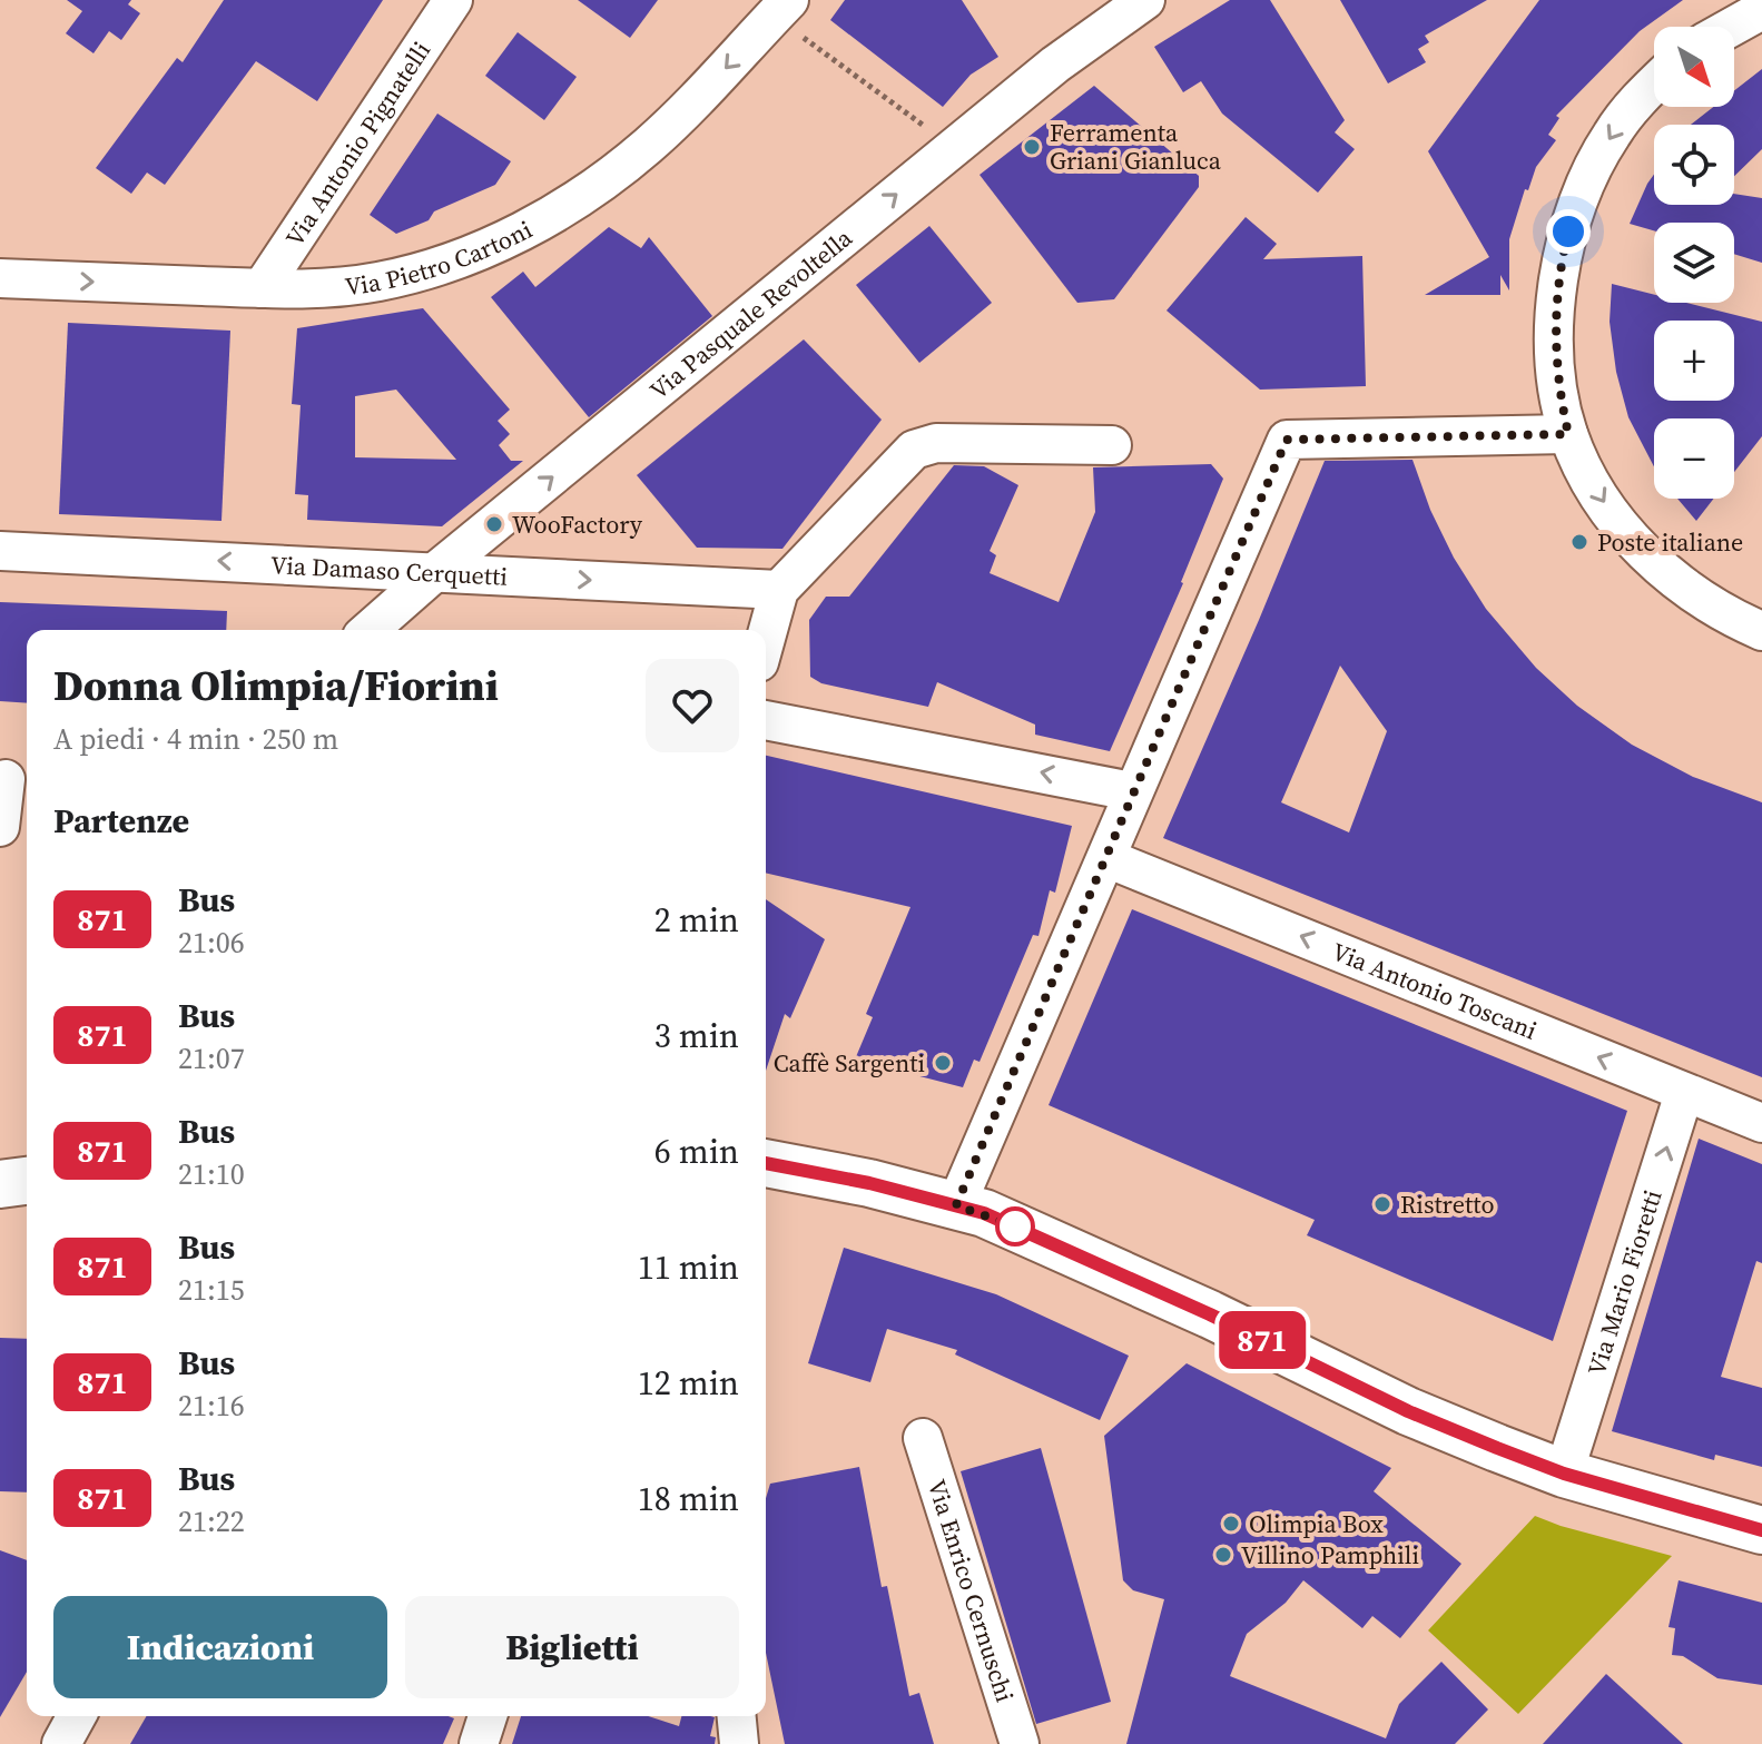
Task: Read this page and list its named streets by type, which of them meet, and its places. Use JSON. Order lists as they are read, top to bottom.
{
  "streets": {
    "street": [
      "Via Antonio Pignatelli",
      "Via Pietro Cartoni",
      "Via Pasquale Revoltella",
      "Via Damaso Cerquetti",
      "Via Antonio Toscani",
      "Via Mario Fioretti",
      "Via Enrico Cernuschi"
    ]
  },
  "crossings": [
    ["Via Antonio Pignatelli", "Via Pietro Cartoni"],
    ["Via Pasquale Revoltella", "Via Damaso Cerquetti"],
    ["Via Antonio Toscani", "Via Mario Fioretti"]
  ],
  "one_way": ["Via Pasquale Revoltella", "Via Antonio Toscani", "Via Mario Fioretti"],
  "places": [
    "Ferramenta Griani Gianluca",
    "WooFactory",
    "Poste italiane",
    "Caffè Sargenti",
    "Ristretto",
    "Olimpia Box",
    "Villino Pamphili"
  ],
  "lines": ["bus line 871"],
  "north": "bottom right",
  "page": {
    "on_map": "871",
    "map_buttons": ["+", "−"],
    "heading": [
      ["Donna Olimpia/Fiorini", "A piedi · 4 min · 250 m"],
      "Partenze"
    ],
    "list": [
      {
        "mark": "871",
        "name": "Bus",
        "note": "21:06",
        "value": "2 min"
      },
      {
        "mark": "871",
        "name": "Bus",
        "note": "21:07",
        "value": "3 min"
      },
      {
        "mark": "871",
        "name": "Bus",
        "note": "21:10",
        "value": "6 min"
      },
      {
        "mark": "871",
        "name": "Bus",
        "note": "21:15",
        "value": "11 min"
      },
      {
        "mark": "871",
        "name": "Bus",
        "note": "21:16",
        "value": "12 min"
      },
      {
        "mark": "871",
        "name": "Bus",
        "note": "21:22",
        "value": "18 min"
      }
    ],
    "buttons": ["Indicazioni", "Biglietti"]
  }
}
